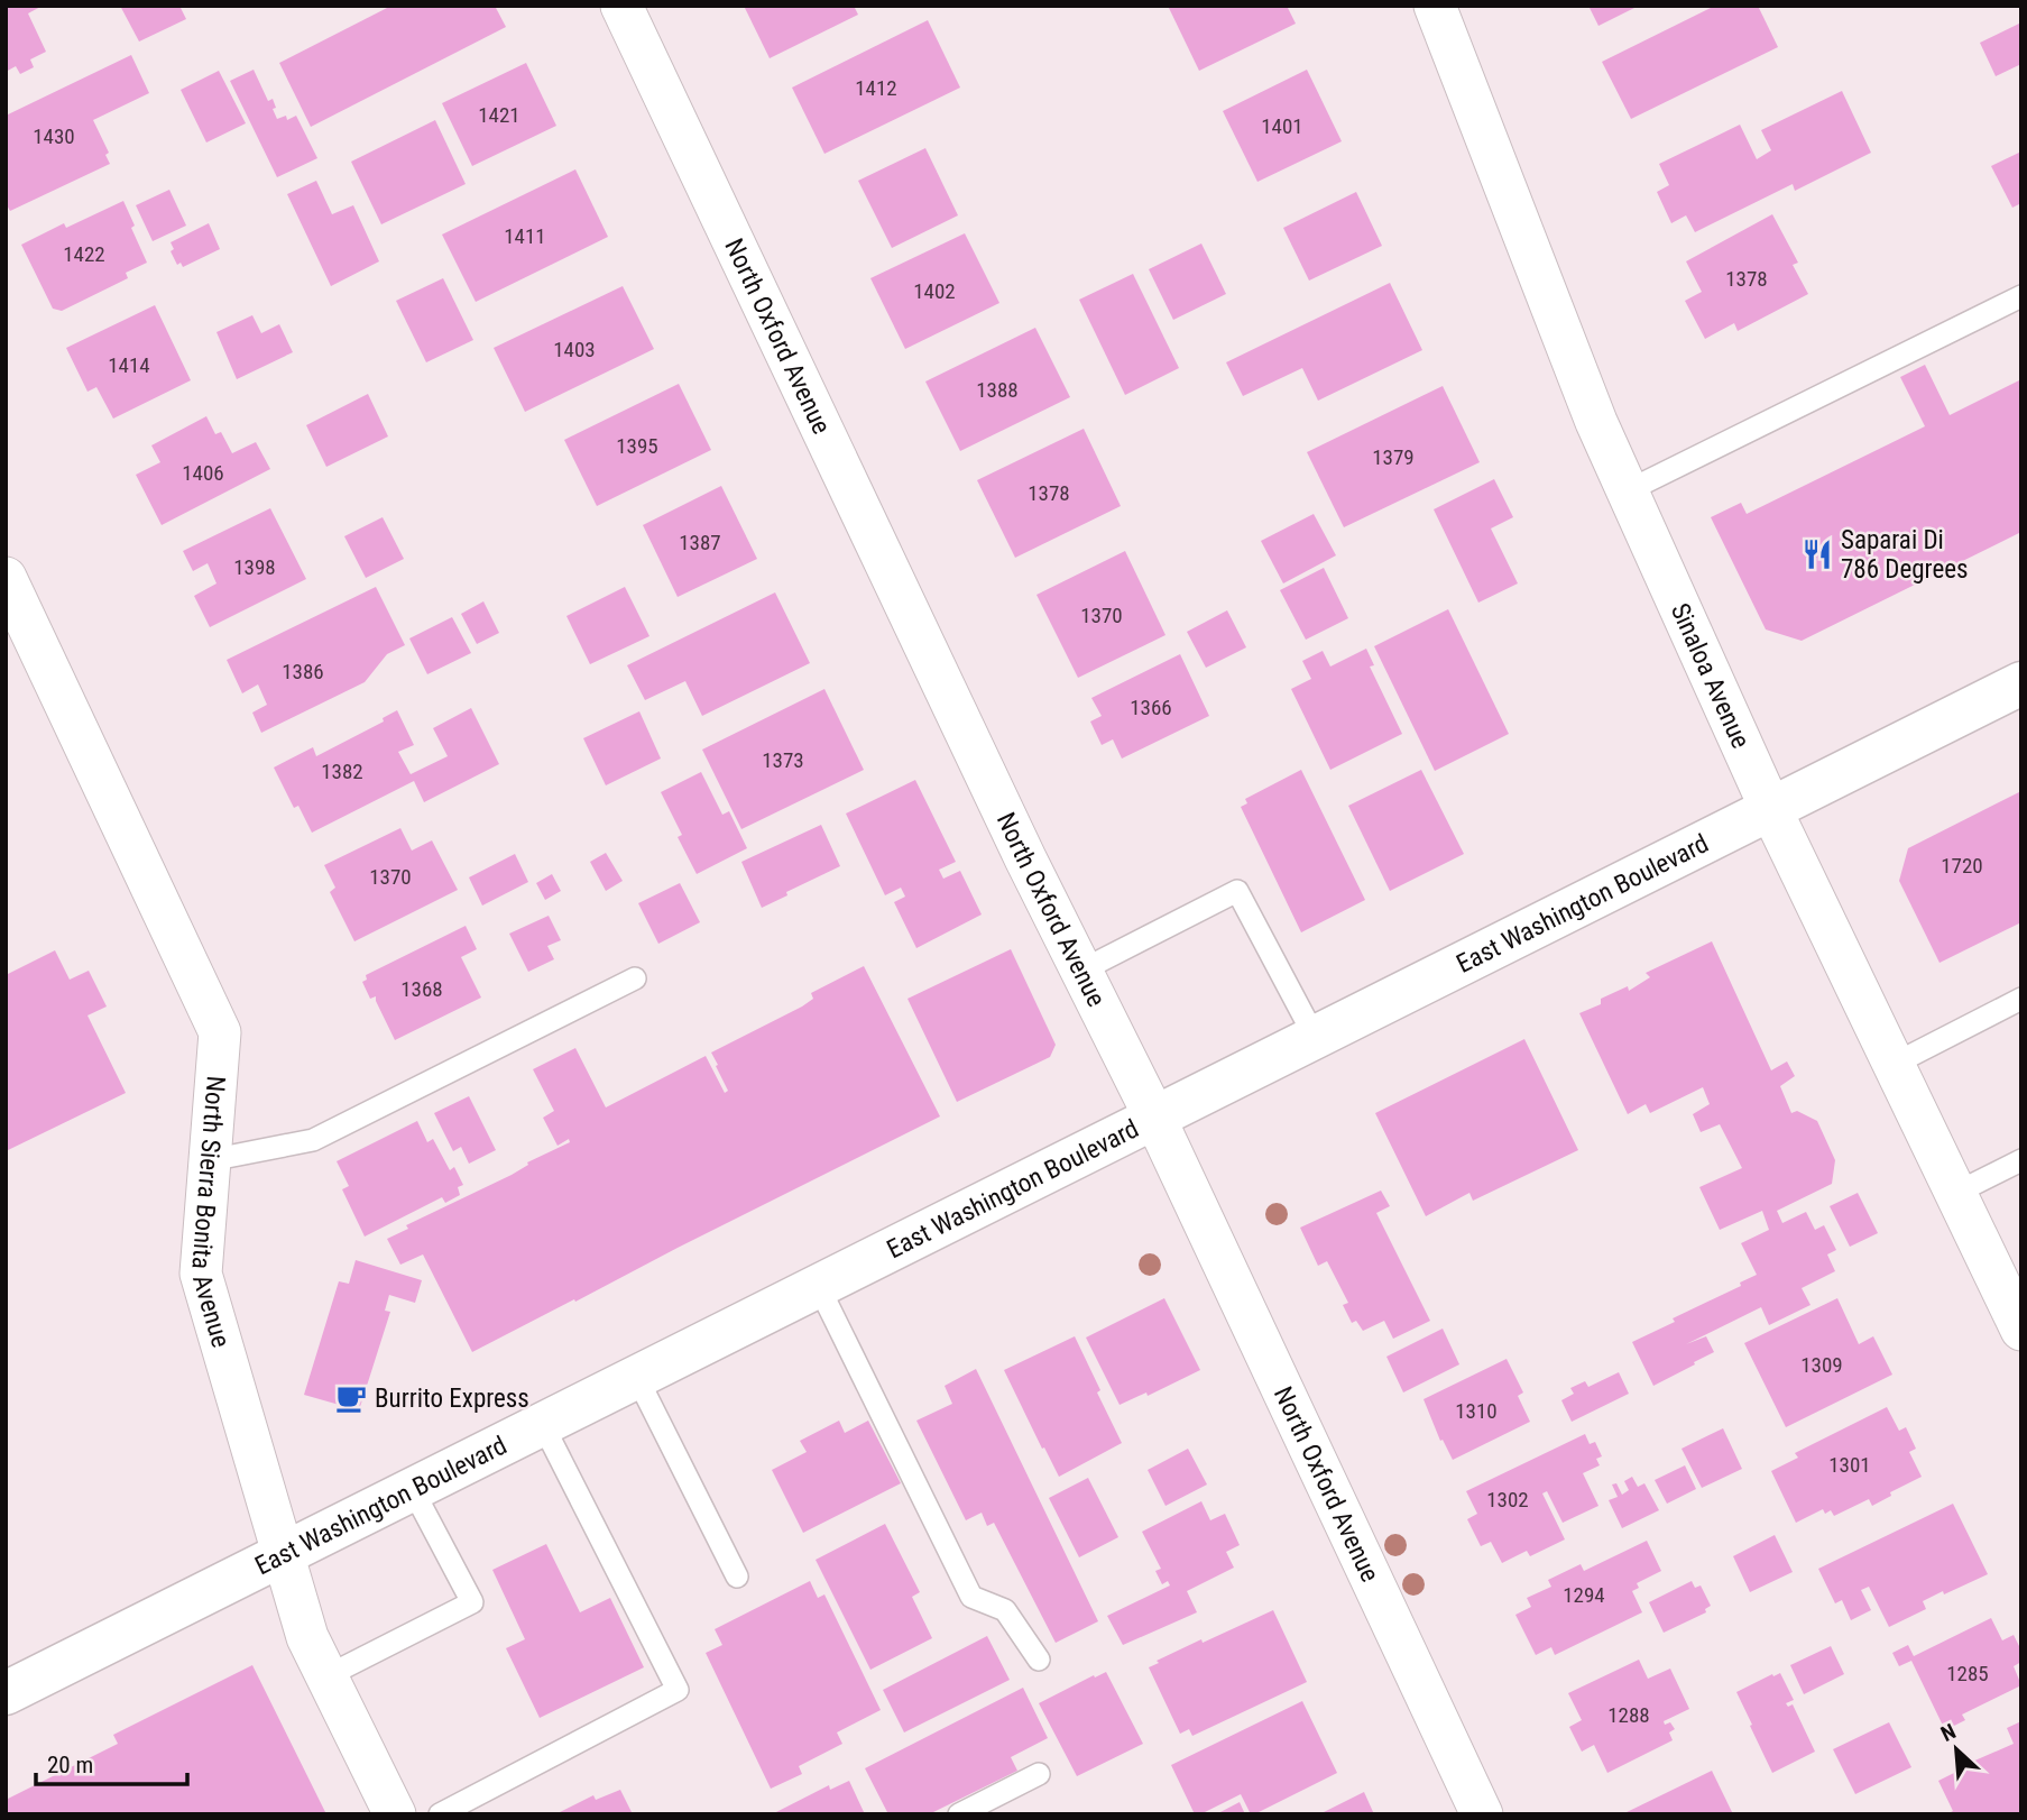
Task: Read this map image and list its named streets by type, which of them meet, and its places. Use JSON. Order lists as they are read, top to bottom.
{
  "streets": {
    "main road": ["East Washington Boulevard"],
    "street": ["North Oxford Avenue", "Sinaloa Avenue", "North Sierra Bonita Avenue"]
  },
  "crossings": [
    ["North Oxford Avenue", "East Washington Boulevard"],
    ["Sinaloa Avenue", "East Washington Boulevard"],
    ["East Washington Boulevard", "North Sierra Bonita Avenue"]
  ],
  "places": {
    "restaurant": ["Saparai Di 786 Degrees"],
    "cafe": ["Burrito Express"]
  },
  "house_numbers": [
    "1412",
    "1421",
    "1401",
    "1430",
    "1411",
    "1422",
    "1378",
    "1402",
    "1403",
    "1414",
    "1388",
    "1395",
    "1379",
    "1406",
    "1378",
    "1387",
    "1398",
    "1370",
    "1386",
    "1366",
    "1373",
    "1382",
    "1720",
    "1370",
    "1368",
    "1309",
    "1310",
    "1301",
    "1302",
    "1294",
    "1285",
    "1288"
  ],
  "scale_bar": "20 m",
  "north": "top left"
}
